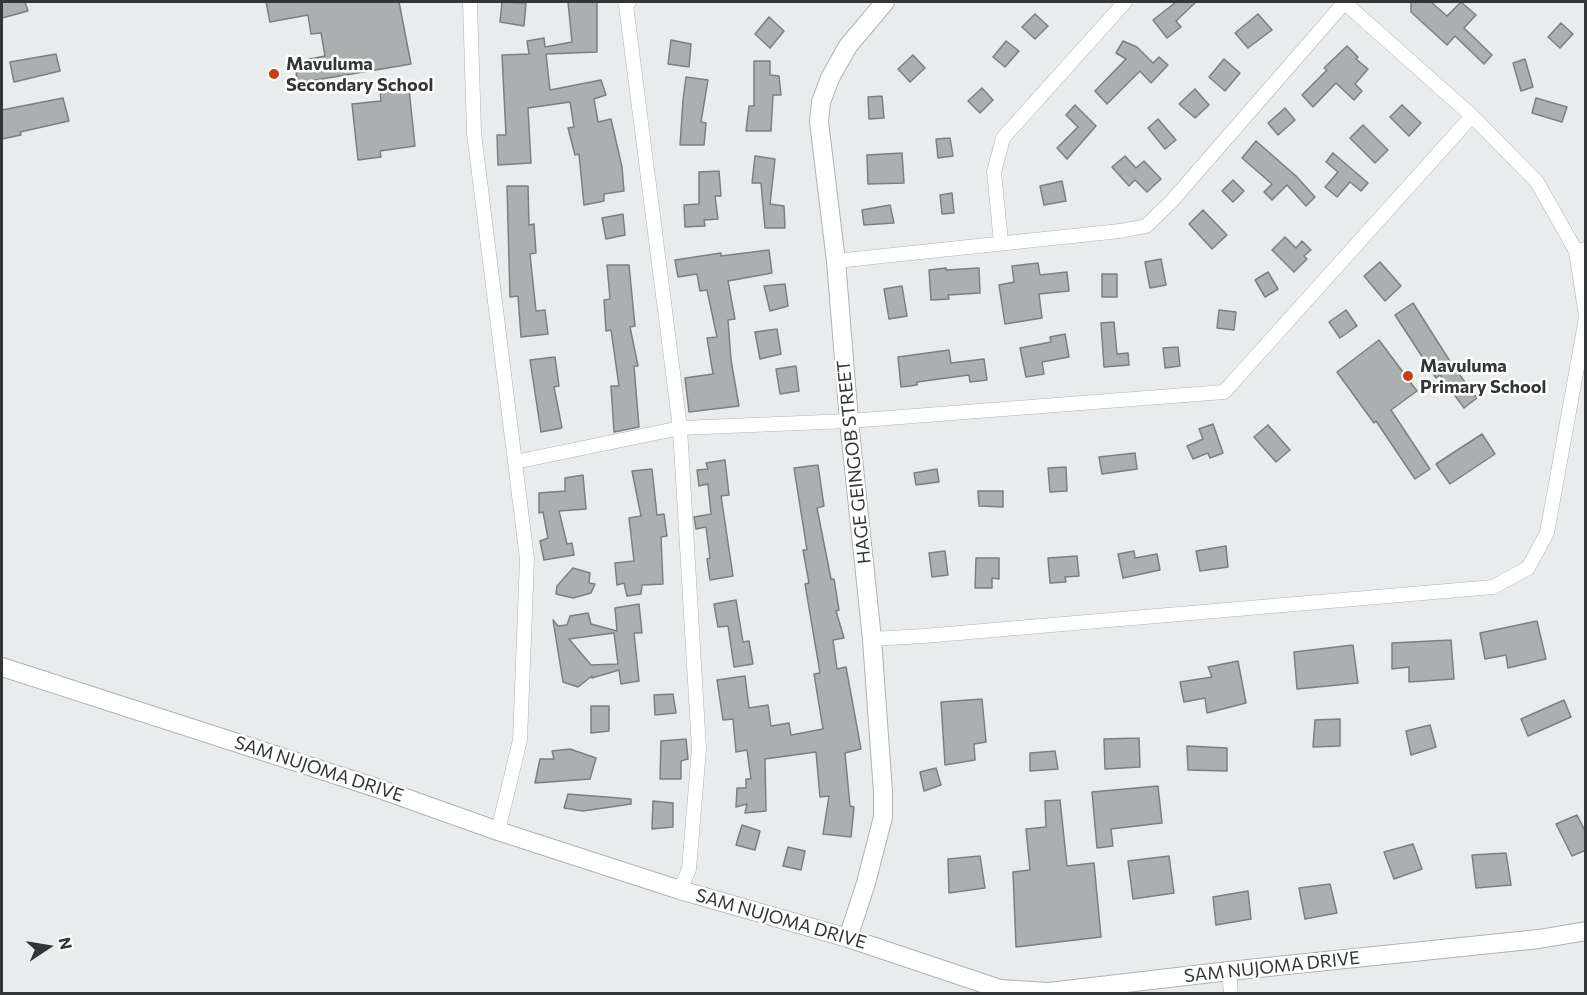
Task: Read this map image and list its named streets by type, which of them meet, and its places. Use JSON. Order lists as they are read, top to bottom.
{
  "streets": {
    "street": ["HAGE GEINGOB STREET", "SAM NUJOMA DRIVE"]
  },
  "crossings": [
    ["HAGE GEINGOB STREET", "SAM NUJOMA DRIVE"]
  ],
  "places": ["Mavuluma Secondary School", "Mavuluma Primary School"],
  "north": "right"
}
